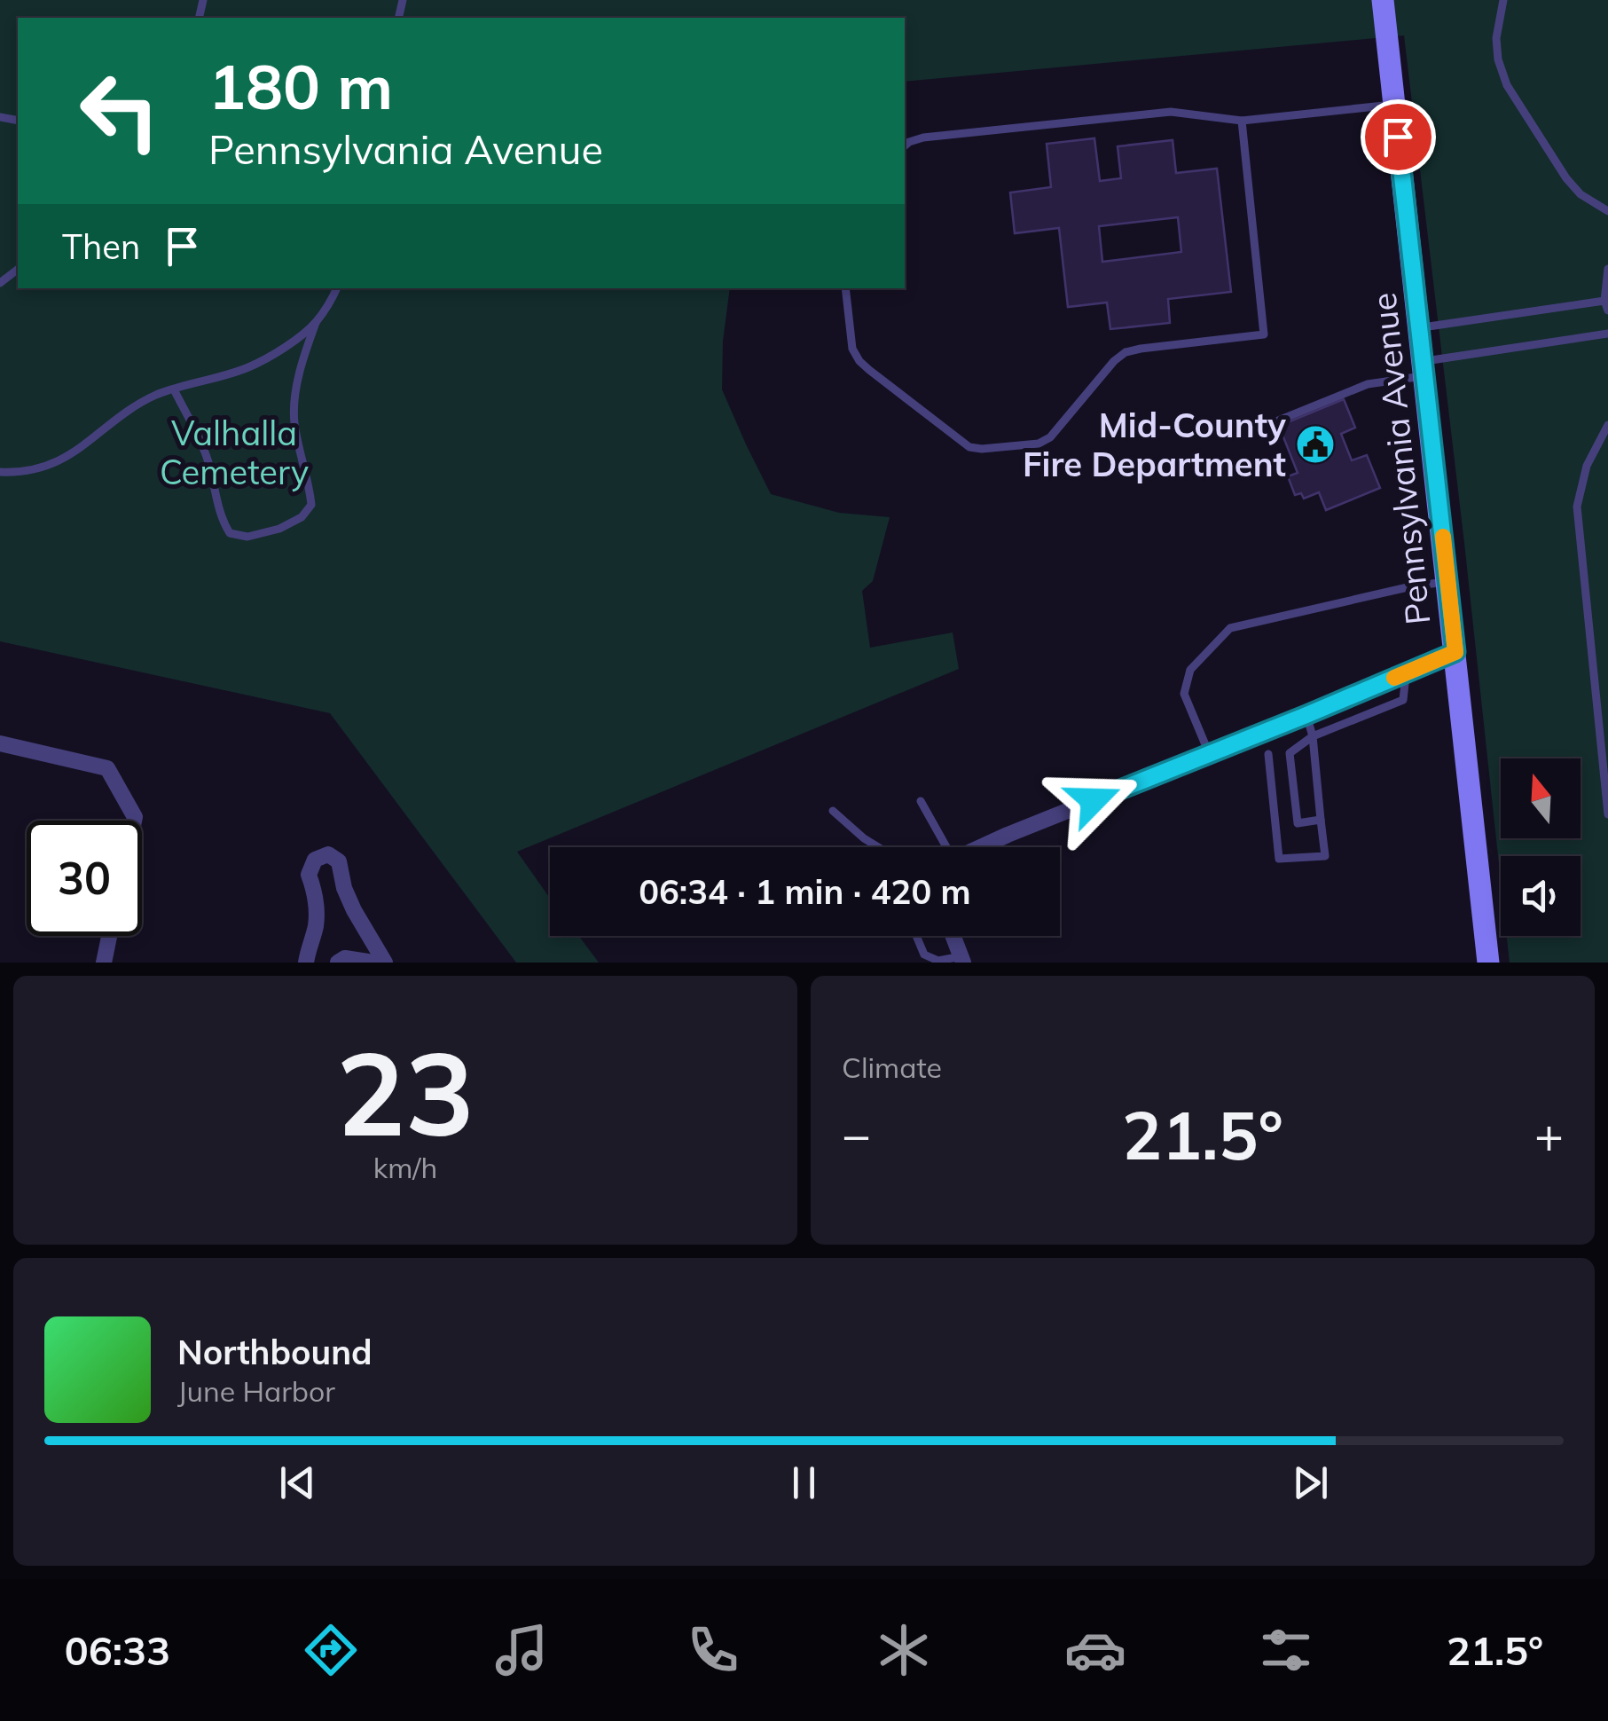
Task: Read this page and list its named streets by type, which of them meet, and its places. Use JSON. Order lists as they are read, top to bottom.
{
  "streets": {
    "street": ["Pennsylvania Avenue"]
  },
  "parks": ["Valhalla Cemetery"],
  "places": {
    "public building": ["Mid-County Fire Department"]
  },
  "north": "top",
  "page": {
    "turn": ["180 m", "Pennsylvania Avenue"],
    "then": "Then",
    "limit": "30",
    "trip": "06:34 · 1 min · 420 m",
    "tile": [
      ["23", "km/h"],
      "Climate"
    ],
    "heat": ["−", "21.5°", "+"],
    "song": ["Northbound", "June Harbor"],
    "tabs": ["06:33", "21.5°"]
  }
}
